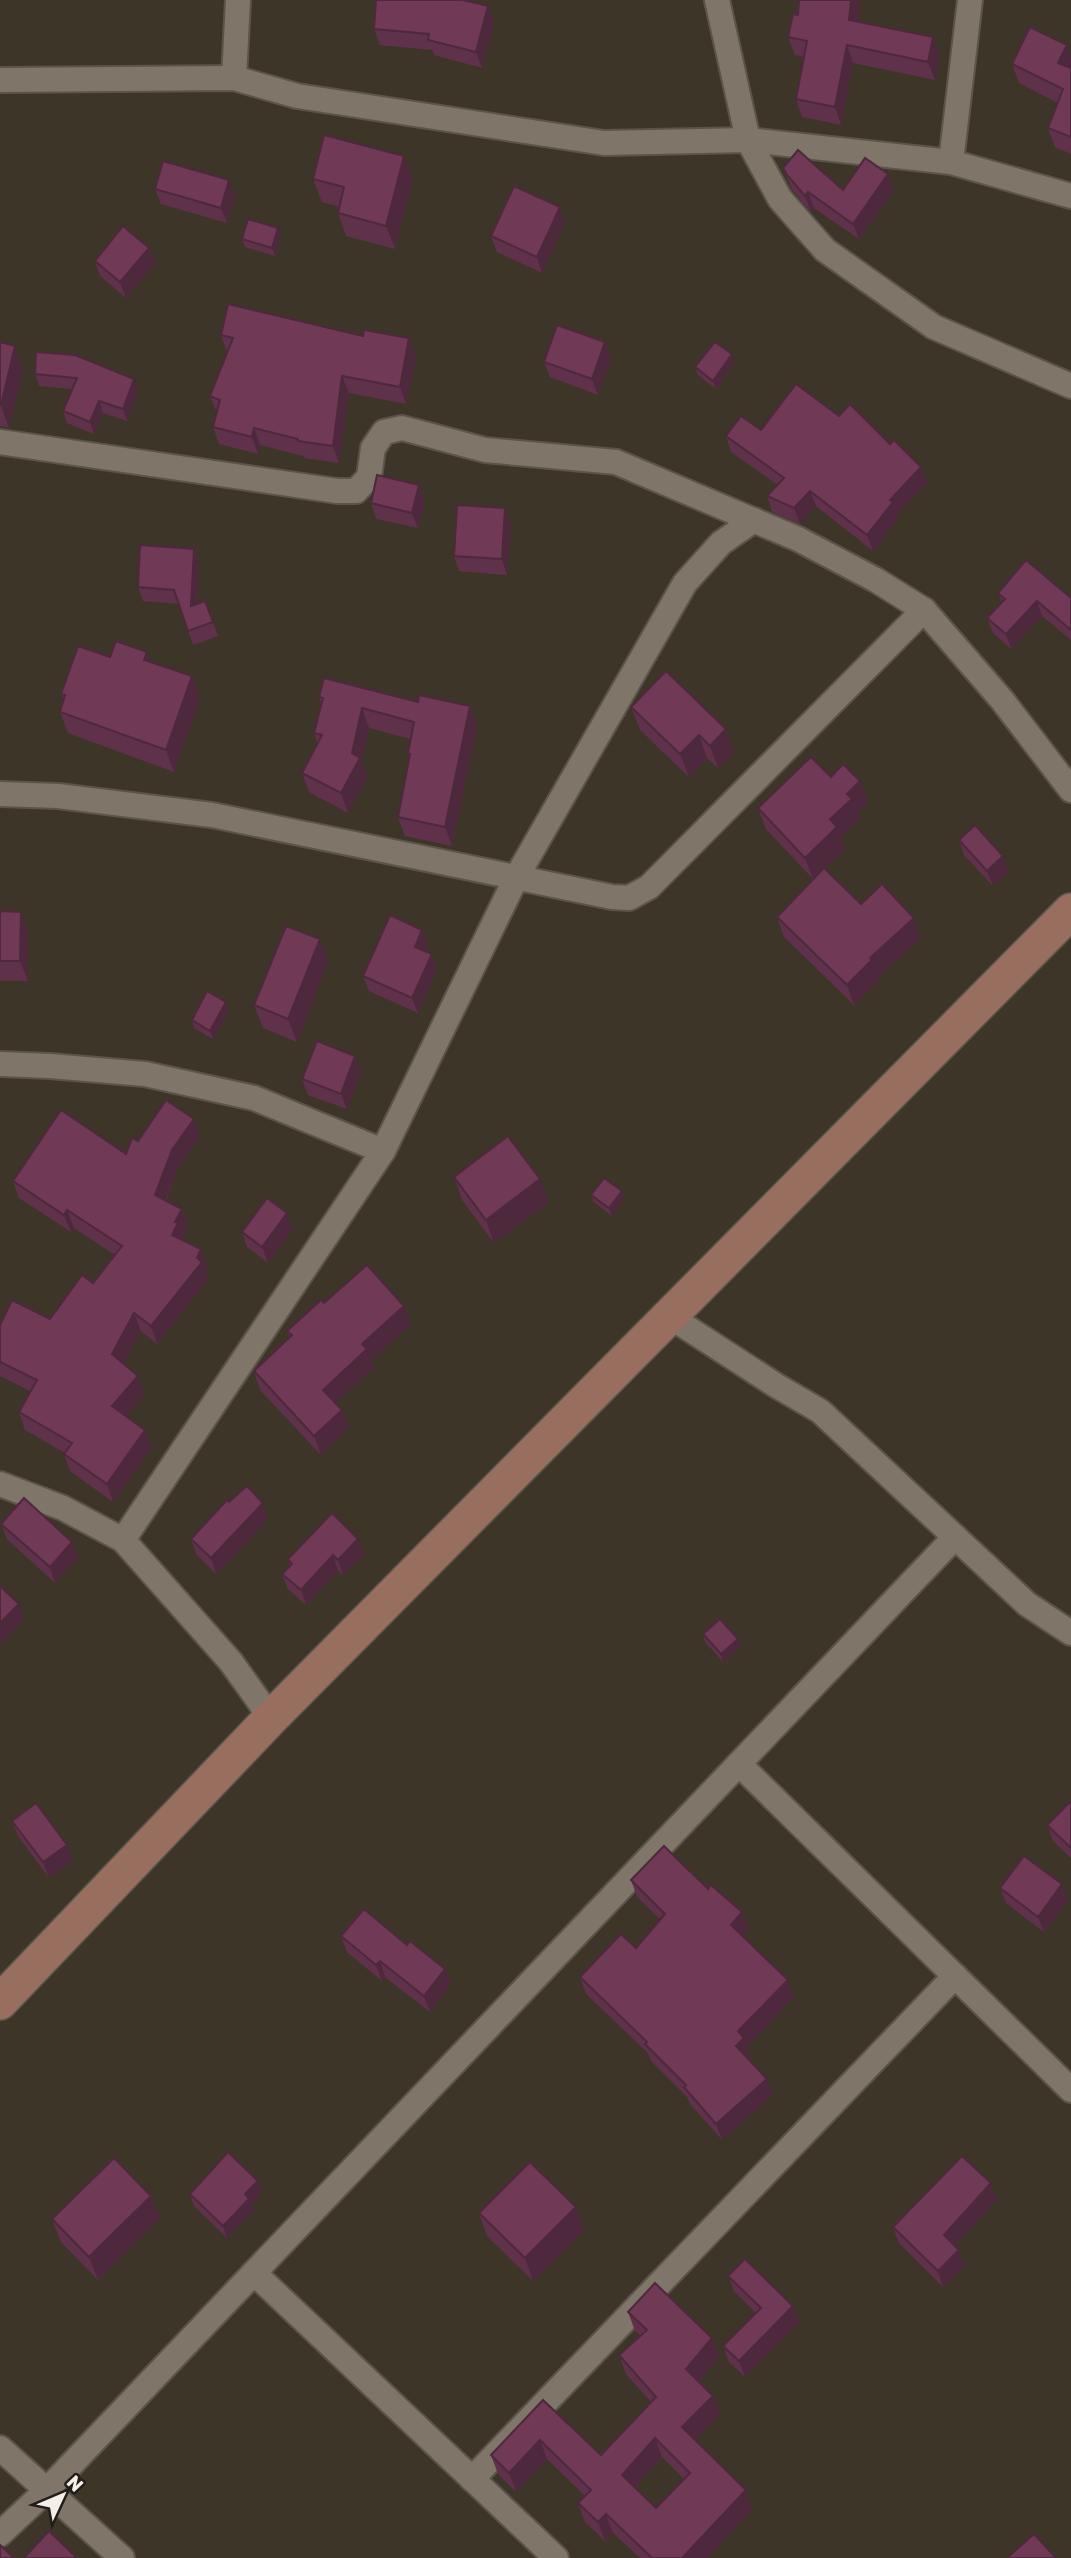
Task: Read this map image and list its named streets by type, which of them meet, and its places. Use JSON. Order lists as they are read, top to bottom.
{
  "north": "top right"
}
